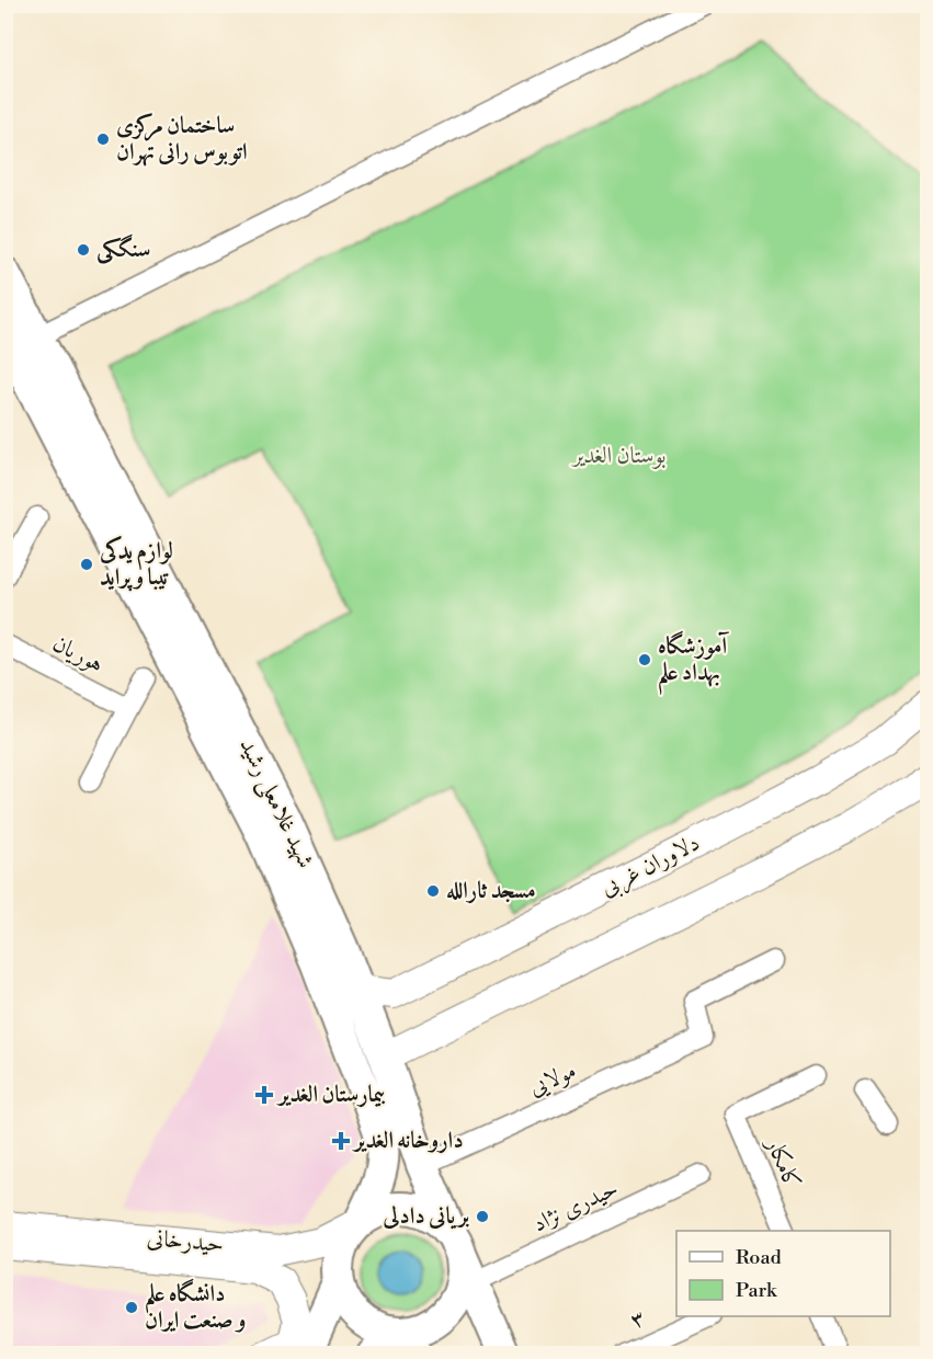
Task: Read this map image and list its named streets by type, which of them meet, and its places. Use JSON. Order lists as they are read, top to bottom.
{
  "streets": {
    "main road": ["شهید غلامعلی رشید", "دلاوران غربی", "حیدرخانی"],
    "street": [
      "هوریان",
      "مولایی",
      "کامکار",
      "حیدری نژاد",
      "۳"
    ]
  },
  "crossings": [
    ["شهید غلامعلی رشید", "دلاوران غربی"],
    ["شهید غلامعلی رشید", "مولایی"],
    ["شهید غلامعلی رشید", "حیدری نژاد"],
    ["شهید غلامعلی رشید", "حیدرخانی"]
  ],
  "parks": ["بوستان الغدیر"],
  "places": {
    "other": [
      "ساختمان مرکزی اتوبوس رانی تهران",
      "سنگکی",
      "لوازم یدکی تیبا و پراید",
      "آموزشگاه بهداد علم",
      "مسجد ثارالله",
      "بریانی دادلی",
      "دانشگاه علم و صنعت ایران"
    ],
    "health": ["بیمارستان الغدیر", "داروخانه الغدیر"]
  },
  "legend": ["Road", "Park"]
}
